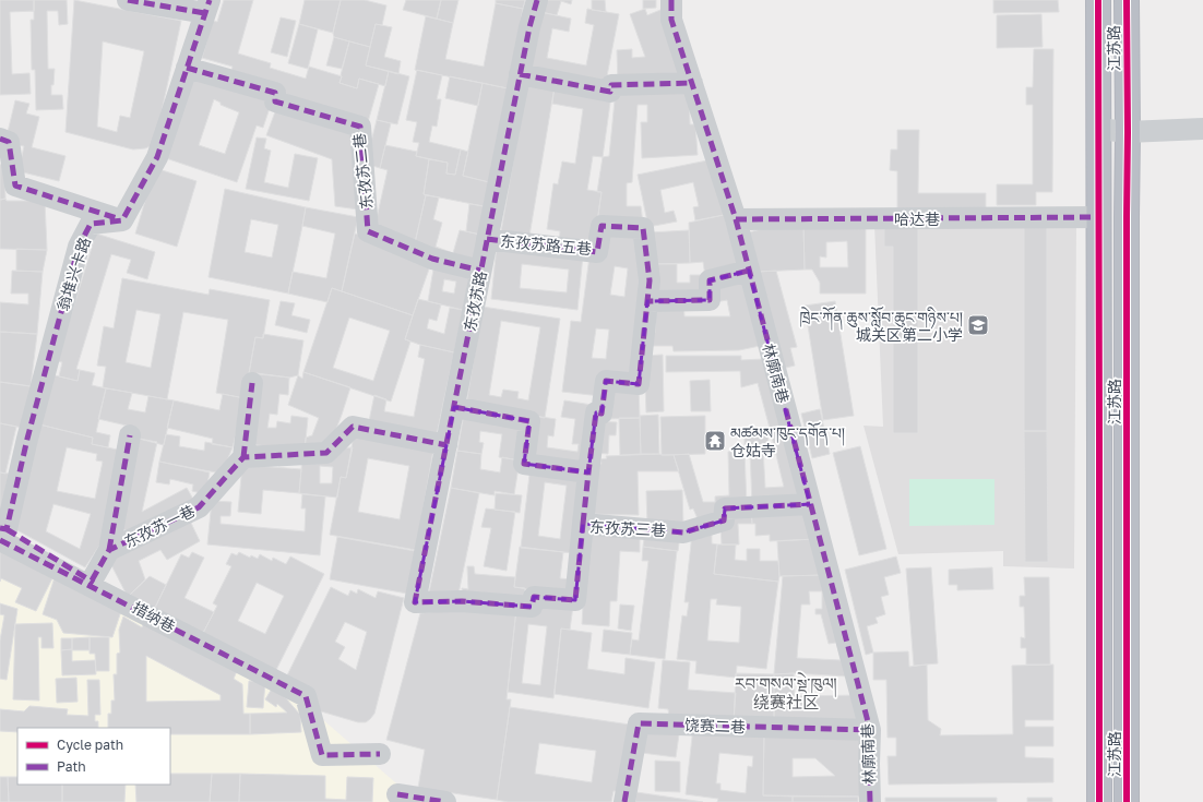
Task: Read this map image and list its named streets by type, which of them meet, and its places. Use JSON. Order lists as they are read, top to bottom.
{
  "streets": {
    "highway": ["江苏路"],
    "street": [
      "东孜苏二巷",
      "哈达巷",
      "东孜苏路五巷",
      "翁堆兴卡路",
      "东孜苏路",
      "林廓南巷",
      "东孜苏一巷",
      "东孜苏三巷",
      "措纳巷",
      "饶赛二巷"
    ]
  },
  "crossings": [
    ["江苏路", "哈达巷"],
    ["东孜苏二巷", "东孜苏路"],
    ["哈达巷", "林廓南巷"],
    ["东孜苏路五巷", "东孜苏路"],
    ["翁堆兴卡路", "措纳巷"],
    ["东孜苏路", "东孜苏三巷"],
    ["林廓南巷", "东孜苏三巷"],
    ["林廓南巷", "饶赛二巷"],
    ["东孜苏一巷", "措纳巷"]
  ],
  "districts": ["རབ་གསལ་སྡེ་ཁུལ། 绕赛社区"],
  "places": {
    "school or university": ["ཁྲེང་ཀོན་ཆུས་སློབ་ཆུང་གཉིས་པ། 城关区第二小学"],
    "temple": ["མཚམས་ཁུང་དགོན་པ། 仓姑寺"]
  },
  "legend": ["Cycle path", "Path"]
}
